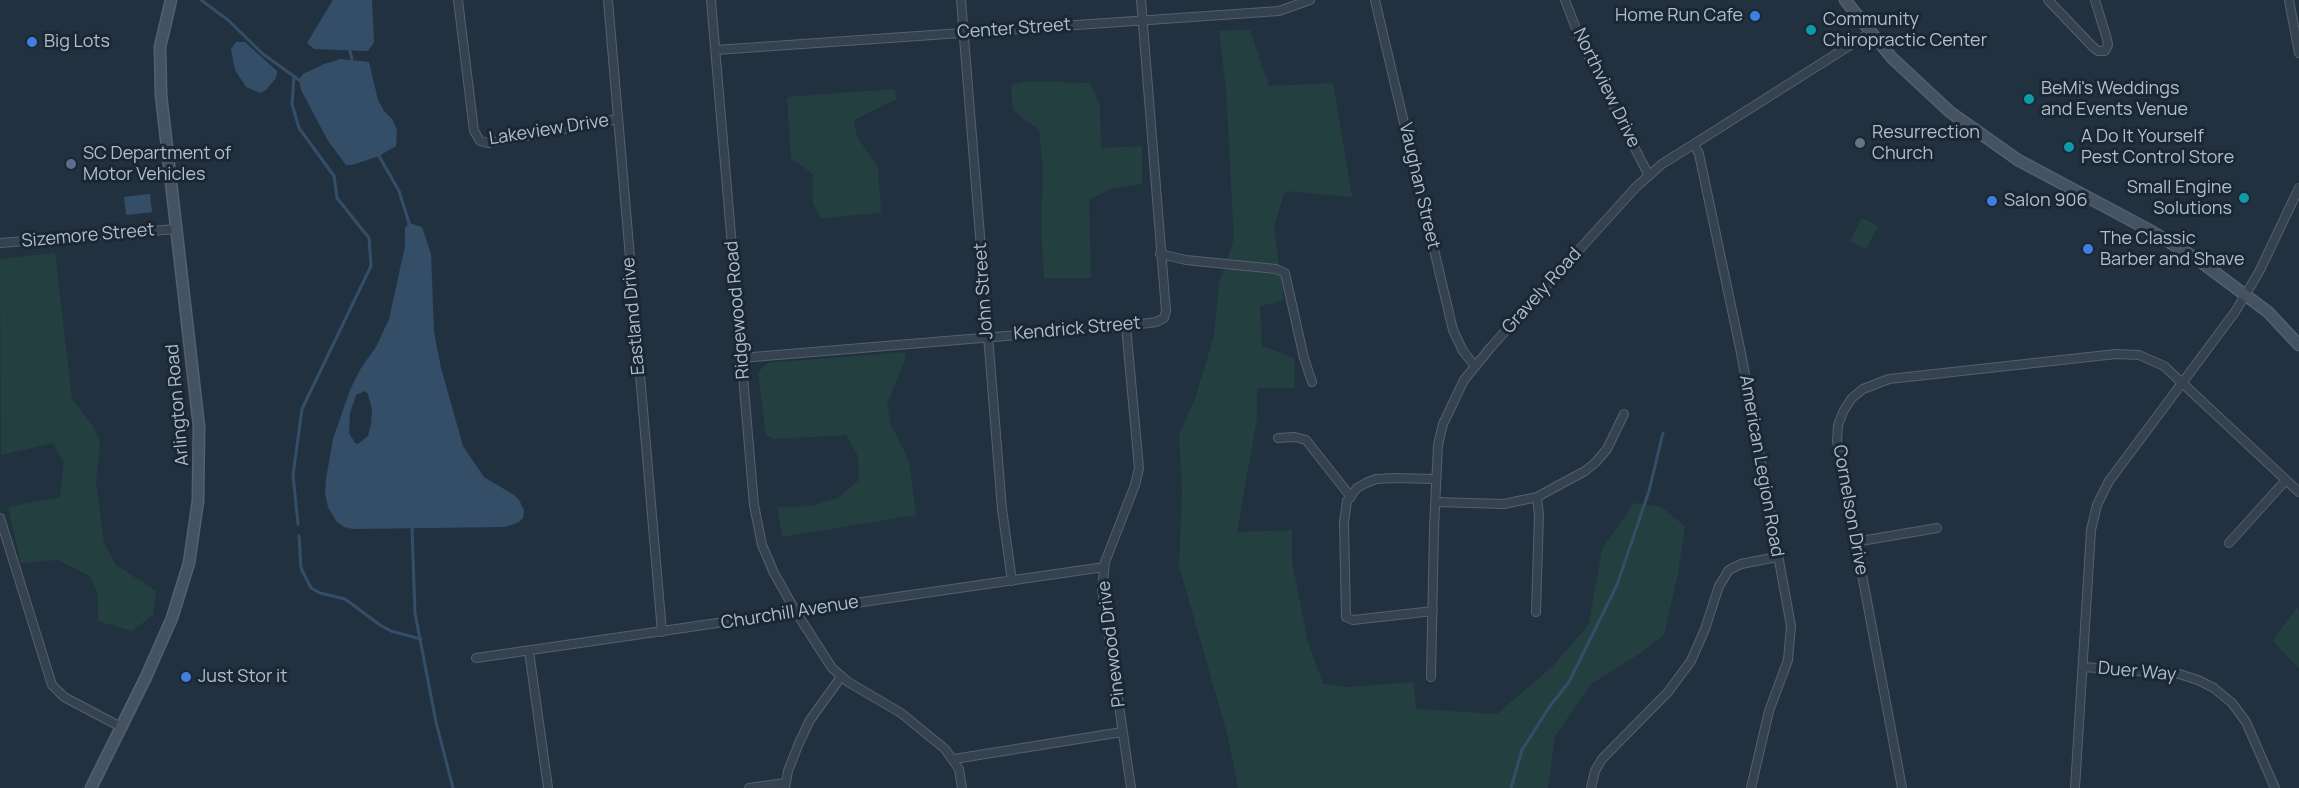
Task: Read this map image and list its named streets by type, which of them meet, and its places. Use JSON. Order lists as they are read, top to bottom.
{
  "streets": {
    "main road": ["Arlington Road"],
    "street": [
      "Center Street",
      "Northview Drive",
      "Lakeview Drive",
      "Vaughan Street",
      "Sizemore Street",
      "John Street",
      "Gravely Road",
      "Ridgewood Road",
      "Eastland Drive",
      "Kendrick Street",
      "American Legion Road",
      "Cornelson Drive",
      "Churchill Avenue",
      "Pinewood Drive",
      "Duer Way"
    ]
  },
  "crossings": [
    ["Center Street", "John Street"],
    ["Center Street", "Ridgewood Road"],
    ["Center Street", "Kendrick Street"],
    ["Northview Drive", "Gravely Road"],
    ["Lakeview Drive", "Eastland Drive"],
    ["Vaughan Street", "Gravely Road"],
    ["Sizemore Street", "Arlington Road"],
    ["John Street", "Kendrick Street"],
    ["John Street", "Churchill Avenue"],
    ["Gravely Road", "American Legion Road"],
    ["Ridgewood Road", "Kendrick Street"],
    ["Ridgewood Road", "Churchill Avenue"],
    ["Eastland Drive", "Churchill Avenue"],
    ["Kendrick Street", "Pinewood Drive"],
    ["Churchill Avenue", "Pinewood Drive"]
  ],
  "places": [
    "Home Run Cafe",
    "Community Chiropractic Center",
    "Big Lots",
    "BeMi's Weddings and Events Venue",
    "Resurrection Church",
    "A Do It Yourself Pest Control Store",
    "SC Department of Motor Vehicles",
    "Small Engine Solutions",
    "Salon 906",
    "The Classic Barber and Shave",
    "Just Stor it"
  ]
}
